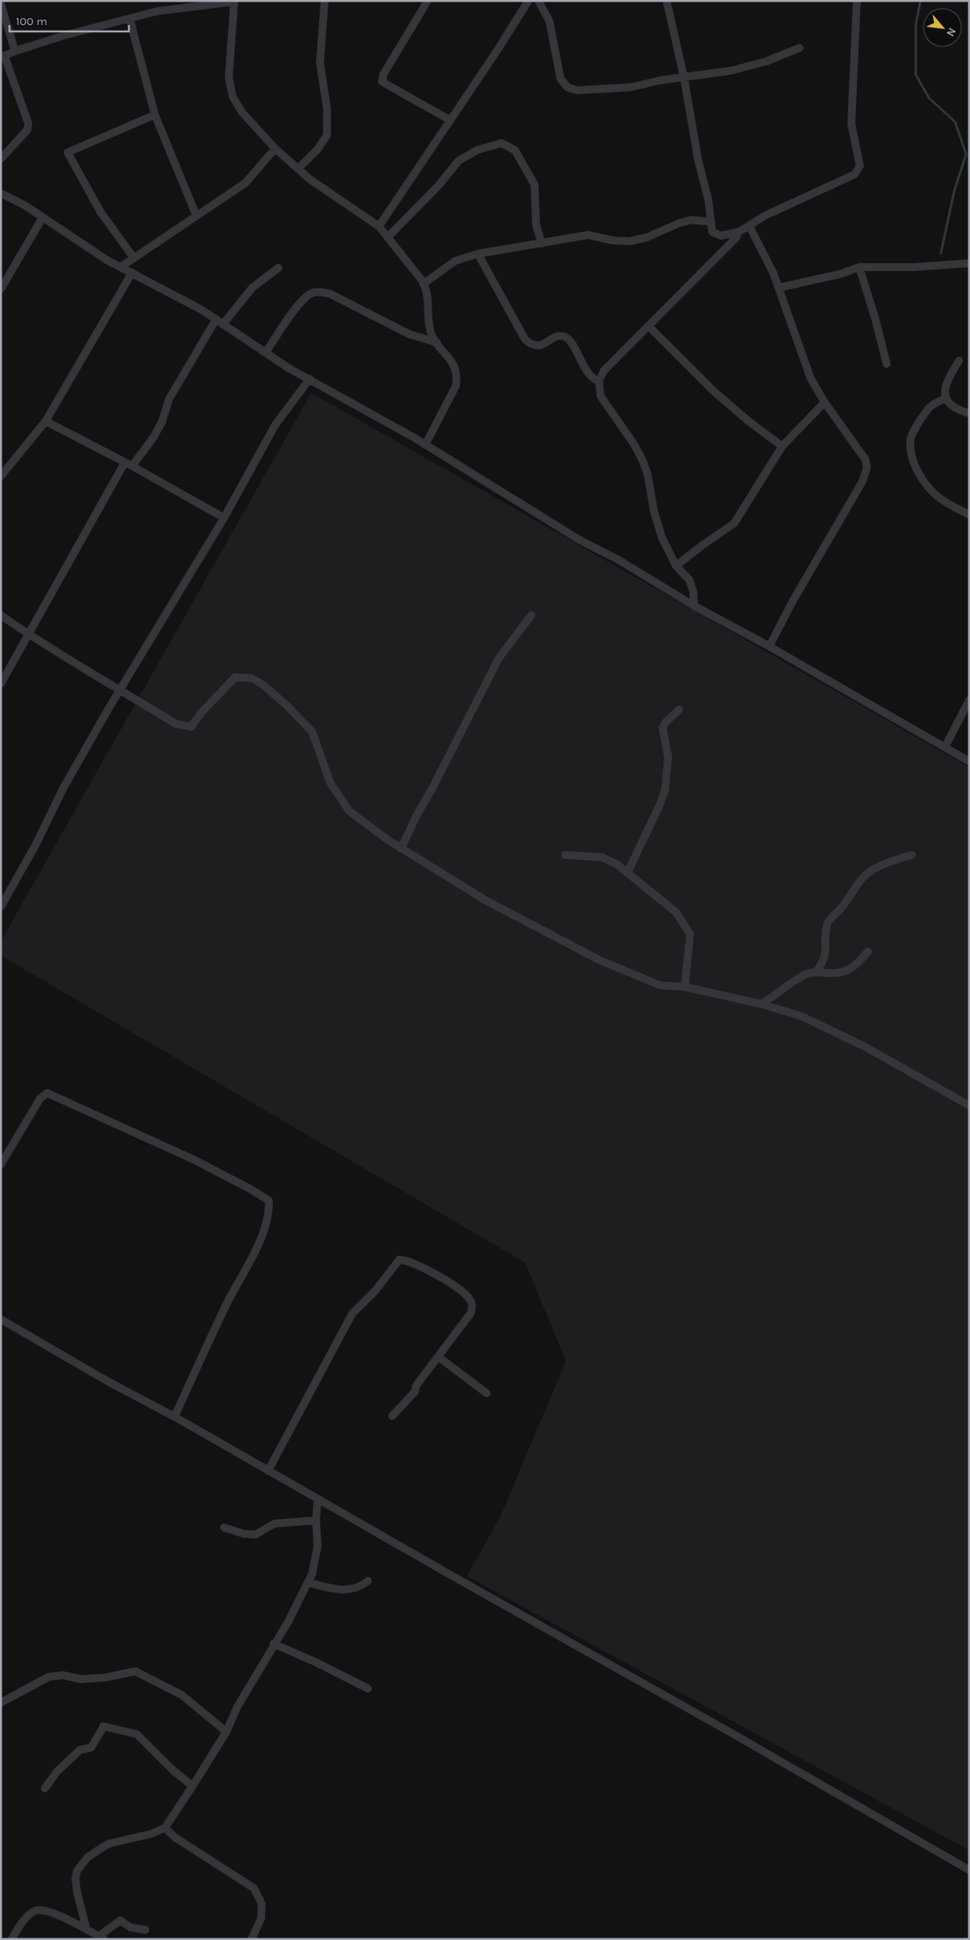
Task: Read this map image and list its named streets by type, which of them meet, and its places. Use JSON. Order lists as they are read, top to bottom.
{
  "scale_bar": "100 m",
  "north": "bottom right"
}
